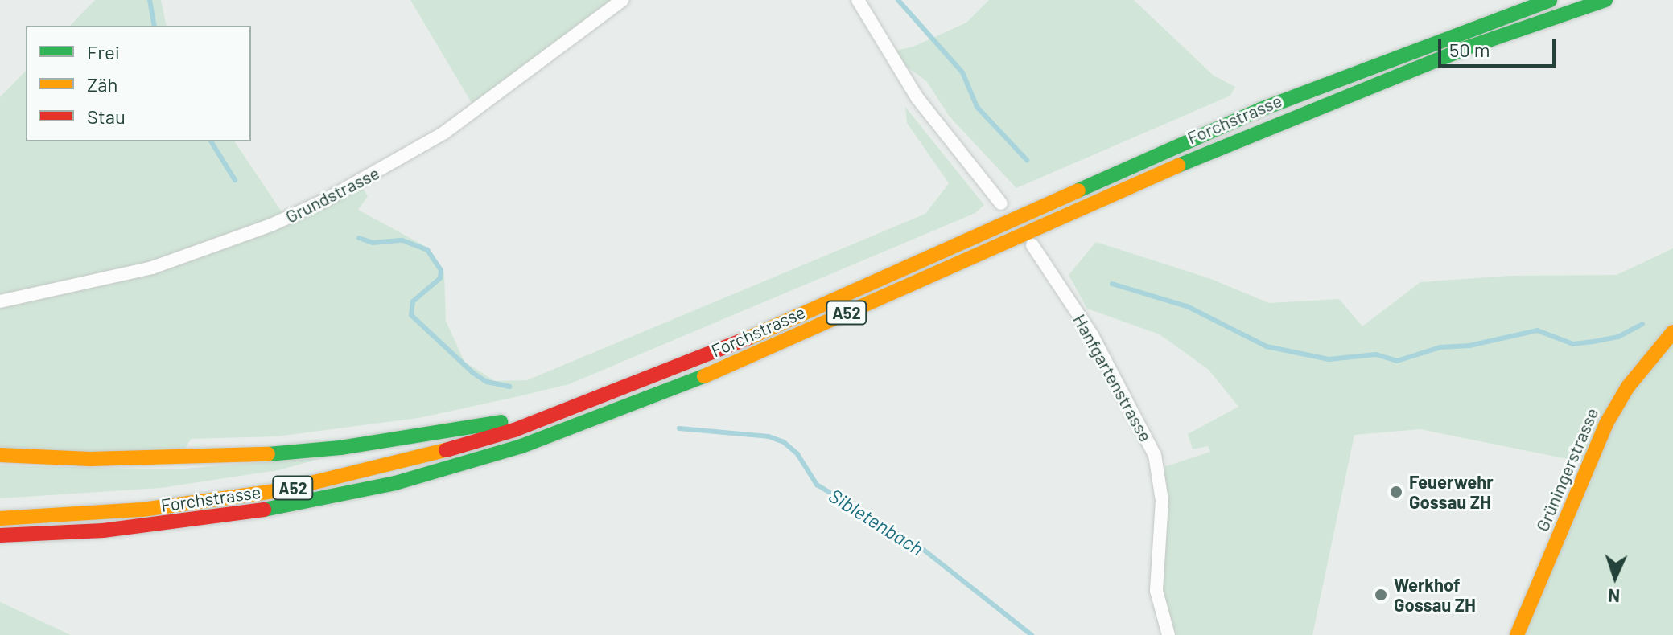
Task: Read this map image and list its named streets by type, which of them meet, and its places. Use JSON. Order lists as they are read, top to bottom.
{
  "streets": {
    "main road": ["Forchstrasse", "A52", "Grüningerstrasse"],
    "street": ["Grundstrasse", "Hanfgartenstrasse"]
  },
  "water": ["Sibletenbach"],
  "places": ["Feuerwehr Gossau ZH", "Werkhof Gossau ZH"],
  "legend": ["Frei", "Zäh", "Stau"],
  "scale_bar": "50 m",
  "north": "bottom"
}
